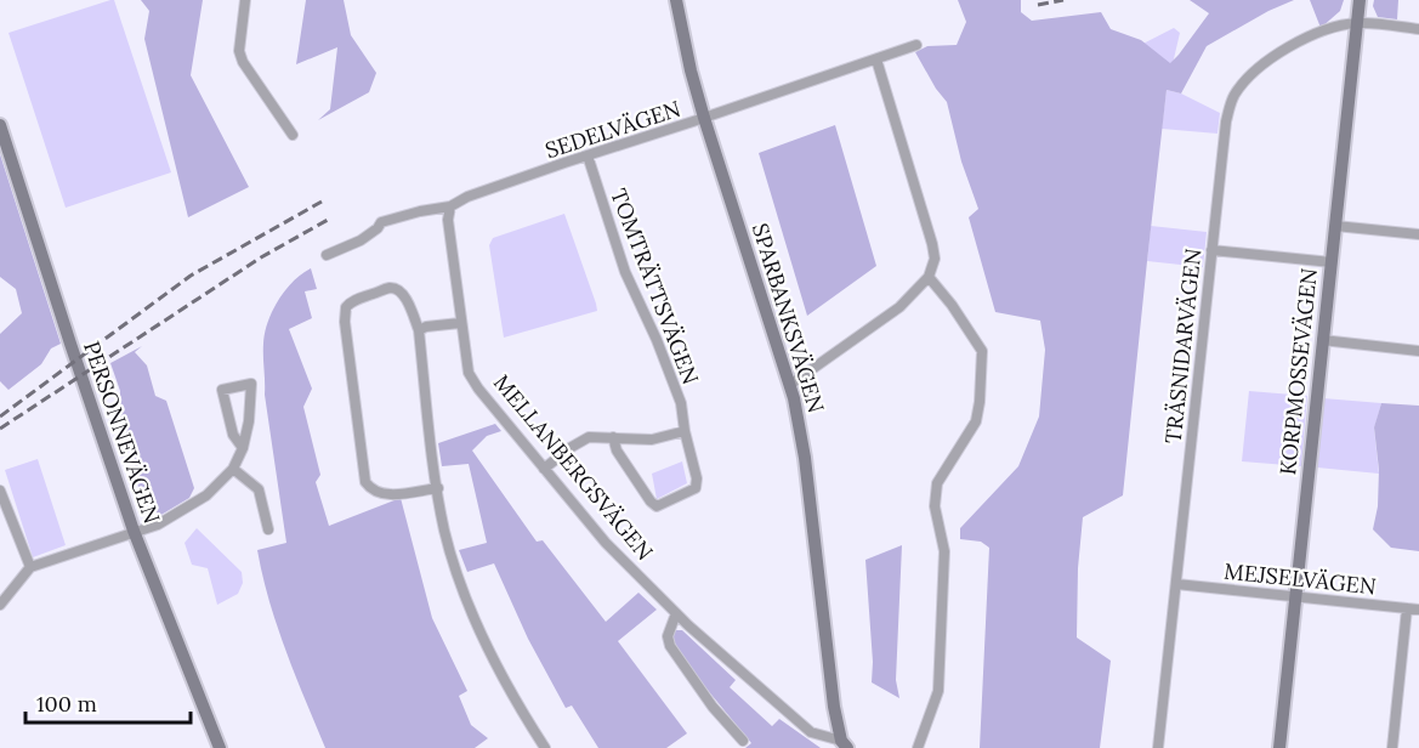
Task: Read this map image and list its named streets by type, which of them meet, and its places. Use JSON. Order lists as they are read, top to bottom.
{
  "streets": {
    "street": [
      "SEDELVÄGEN",
      "TOMTRÄTTSVÄGEN",
      "SPARBANKSVÄGEN",
      "TRÄSNIDARVÄGEN",
      "KORPMOSSEVÄGEN",
      "PERSONNEVÄGEN",
      "MELLANBERGSVÄGEN",
      "MEJSELVÄGEN"
    ]
  },
  "crossings": [
    ["SEDELVÄGEN", "TOMTRÄTTSVÄGEN"],
    ["SEDELVÄGEN", "SPARBANKSVÄGEN"],
    ["SEDELVÄGEN", "MELLANBERGSVÄGEN"],
    ["SPARBANKSVÄGEN", "MELLANBERGSVÄGEN"],
    ["TRÄSNIDARVÄGEN", "KORPMOSSEVÄGEN"],
    ["TRÄSNIDARVÄGEN", "MEJSELVÄGEN"],
    ["KORPMOSSEVÄGEN", "MEJSELVÄGEN"]
  ],
  "scale_bar": "100 m"
}
